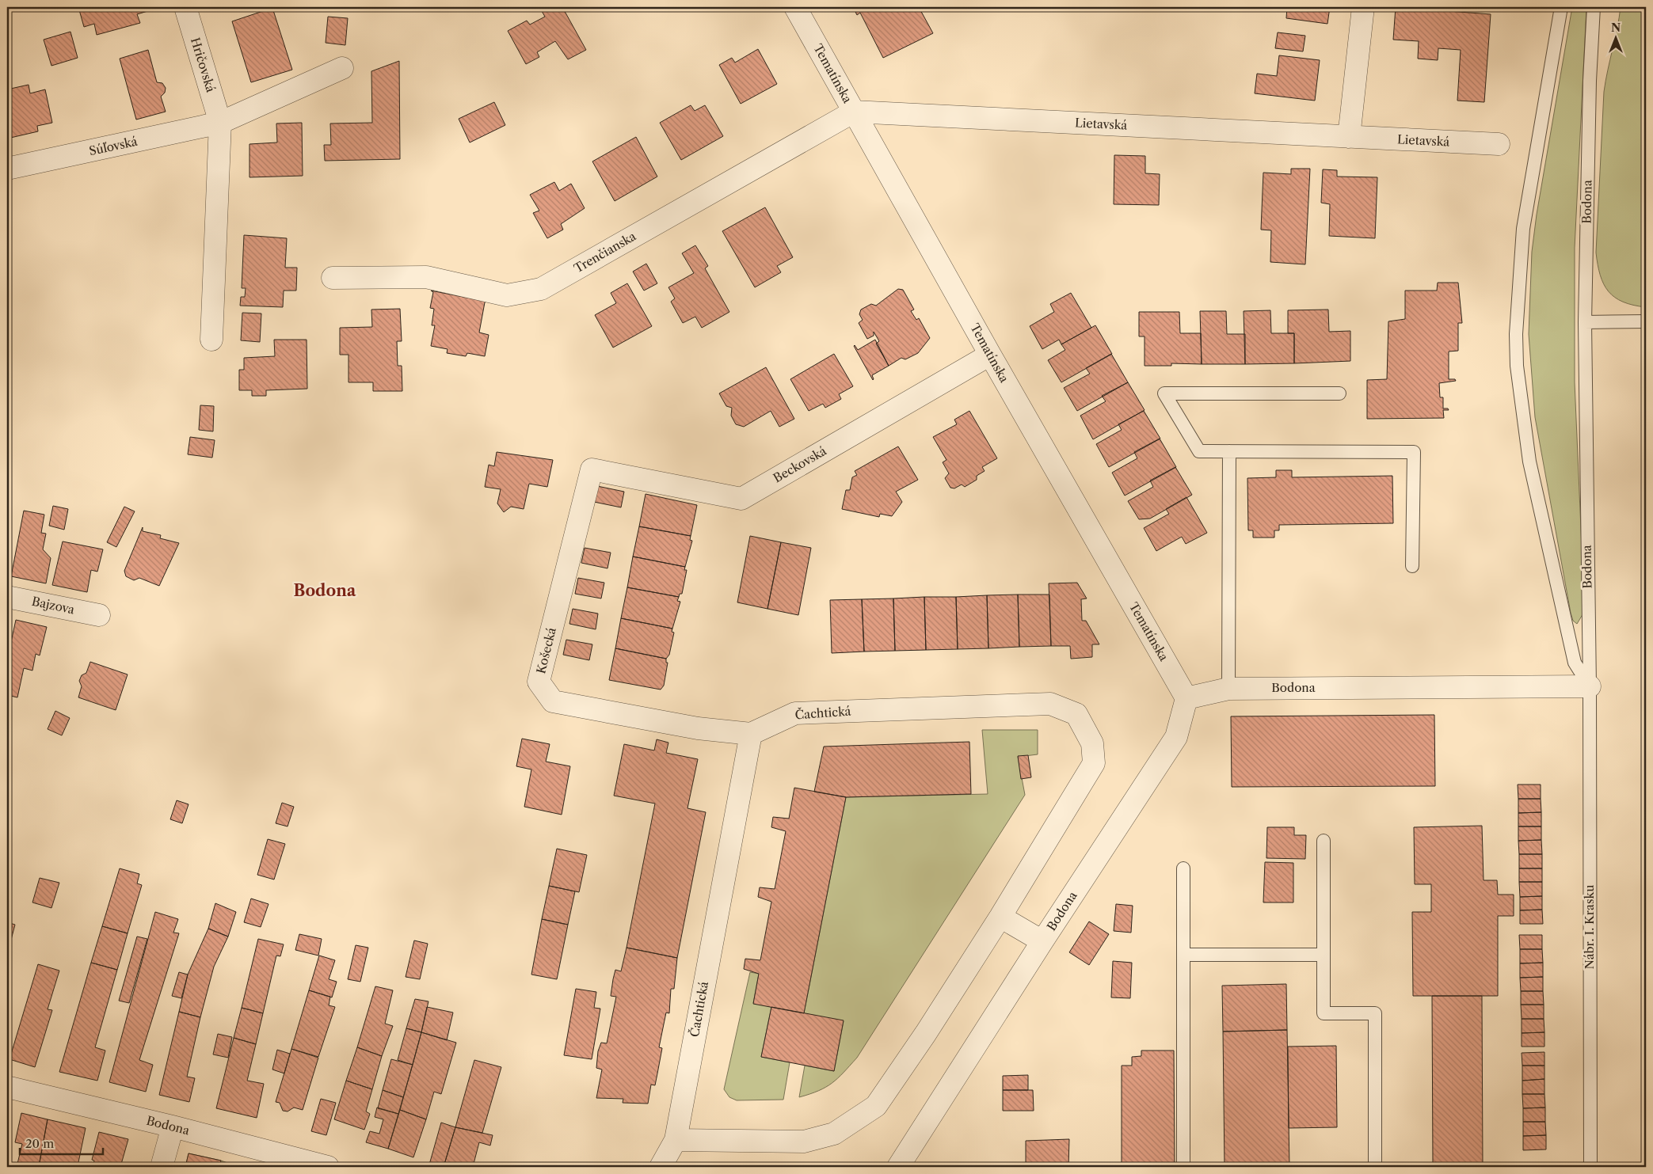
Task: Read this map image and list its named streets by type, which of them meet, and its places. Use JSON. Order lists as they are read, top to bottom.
{
  "streets": {
    "street": [
      "Hričovská",
      "Tematínska",
      "Lietavská",
      "Súľovská",
      "Bodona",
      "Trenčianska",
      "Beckovská",
      "Bajzova",
      "Košecká",
      "Čachtická"
    ],
    "lane": ["Nábr. I. Krasku"]
  },
  "crossings": [
    ["Hričovská", "Súľovská"],
    ["Tematínska", "Lietavská"],
    ["Tematínska", "Bodona"],
    ["Tematínska", "Trenčianska"],
    ["Tematínska", "Beckovská"],
    ["Lietavská", "Trenčianska"],
    ["Bodona", "Nábr. I. Krasku"],
    ["Beckovská", "Košecká"],
    ["Košecká", "Čachtická"]
  ],
  "districts": ["Bodona"],
  "scale_bar": "20 m",
  "north": "top"
}
